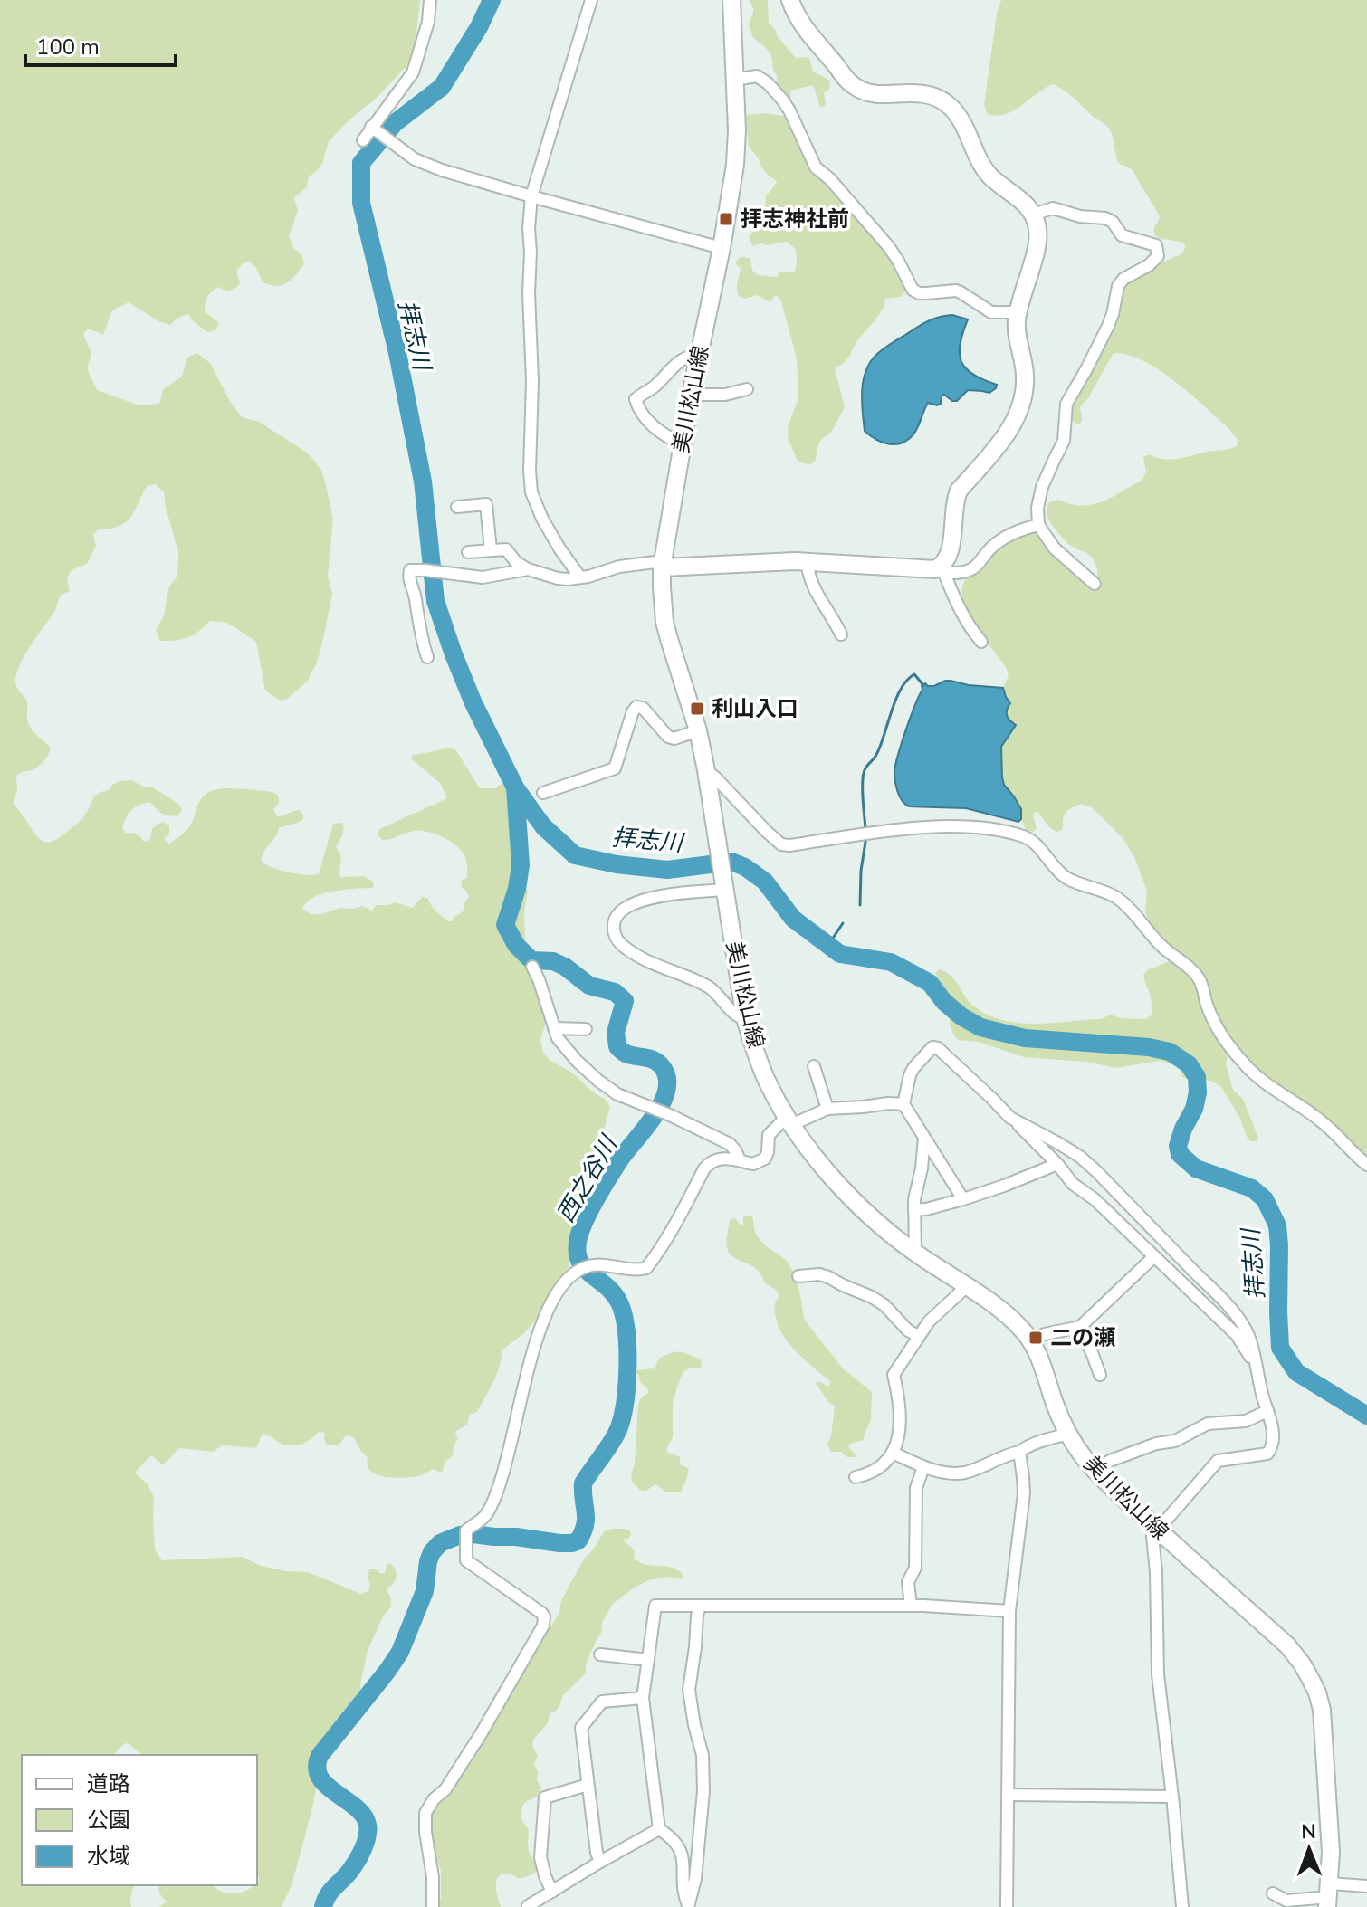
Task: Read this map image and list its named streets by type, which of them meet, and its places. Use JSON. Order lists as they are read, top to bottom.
{
  "streets": {
    "main road": ["美川松山線"]
  },
  "water": ["拝志川", "西之谷川"],
  "places": {
    "transit": ["拝志神社前", "利山入口", "二の瀬"]
  },
  "legend": ["道路", "公園", "水域"],
  "scale_bar": "100 m",
  "north": "top"
}
